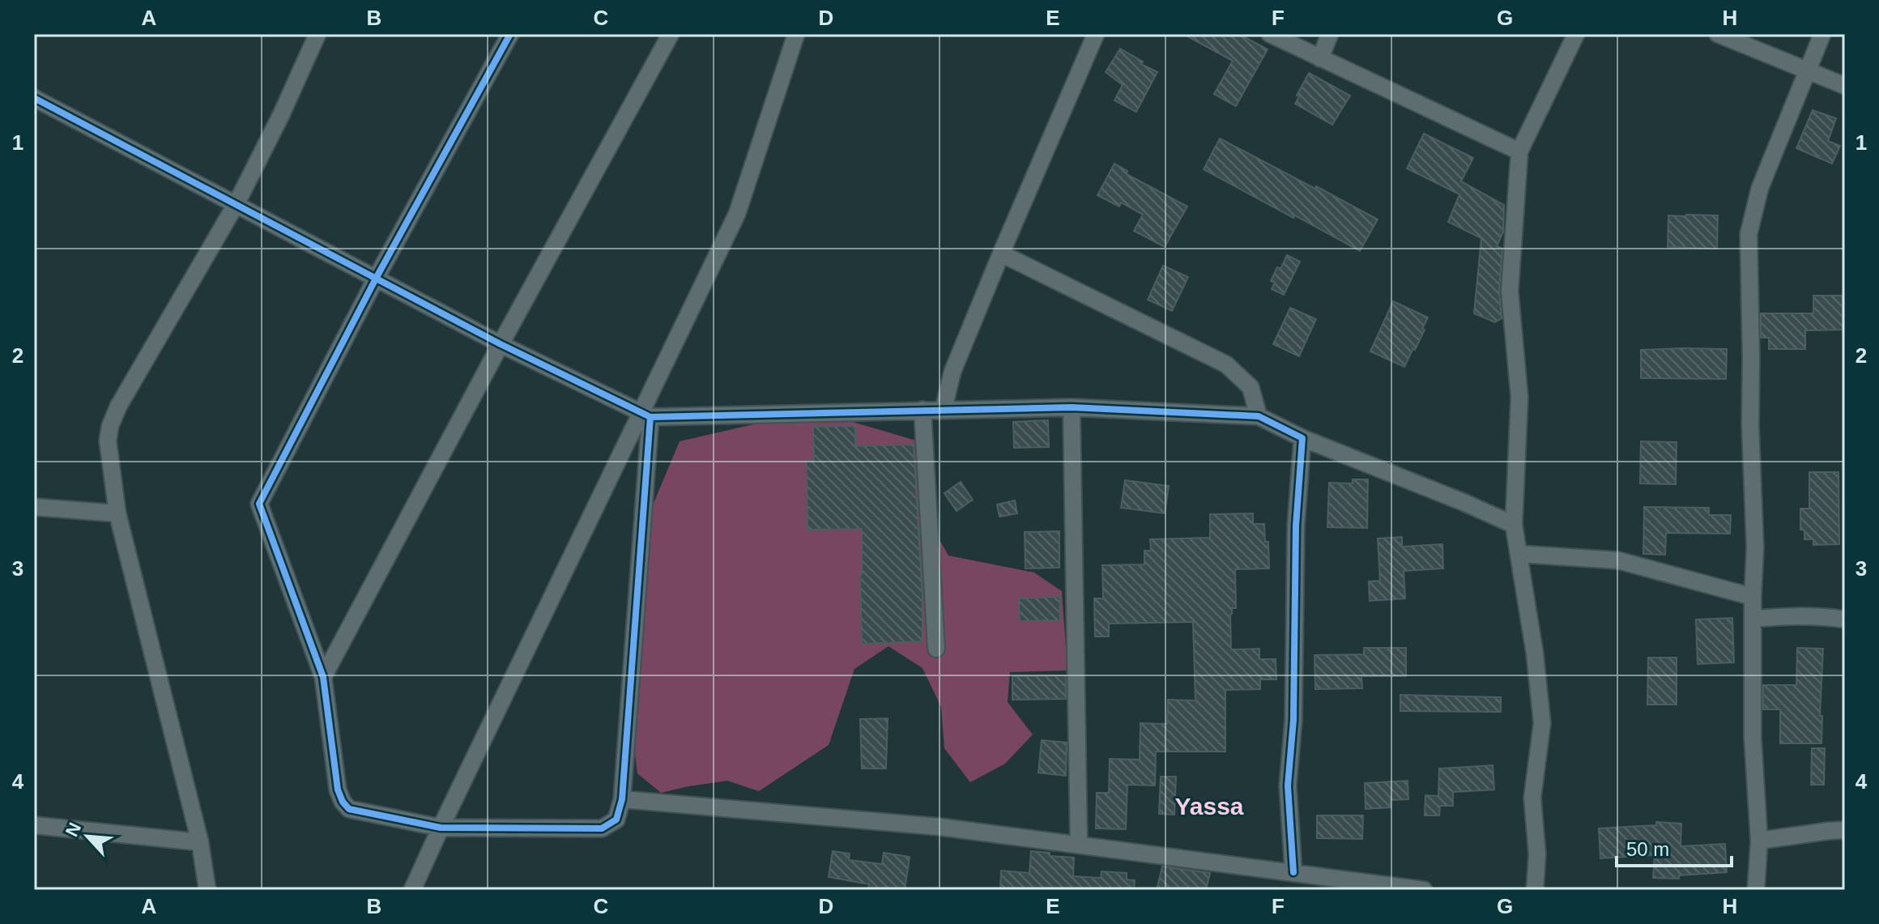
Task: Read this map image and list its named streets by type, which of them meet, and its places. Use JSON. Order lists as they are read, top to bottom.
{
  "districts": ["Yassa"],
  "scale_bar": "50 m",
  "north": "top left",
  "grid": {
    "columns": [
      "A",
      "B",
      "C",
      "D",
      "E",
      "F",
      "G",
      "H"
    ],
    "rows": [
      "1",
      "2",
      "3",
      "4"
    ]
  }
}
